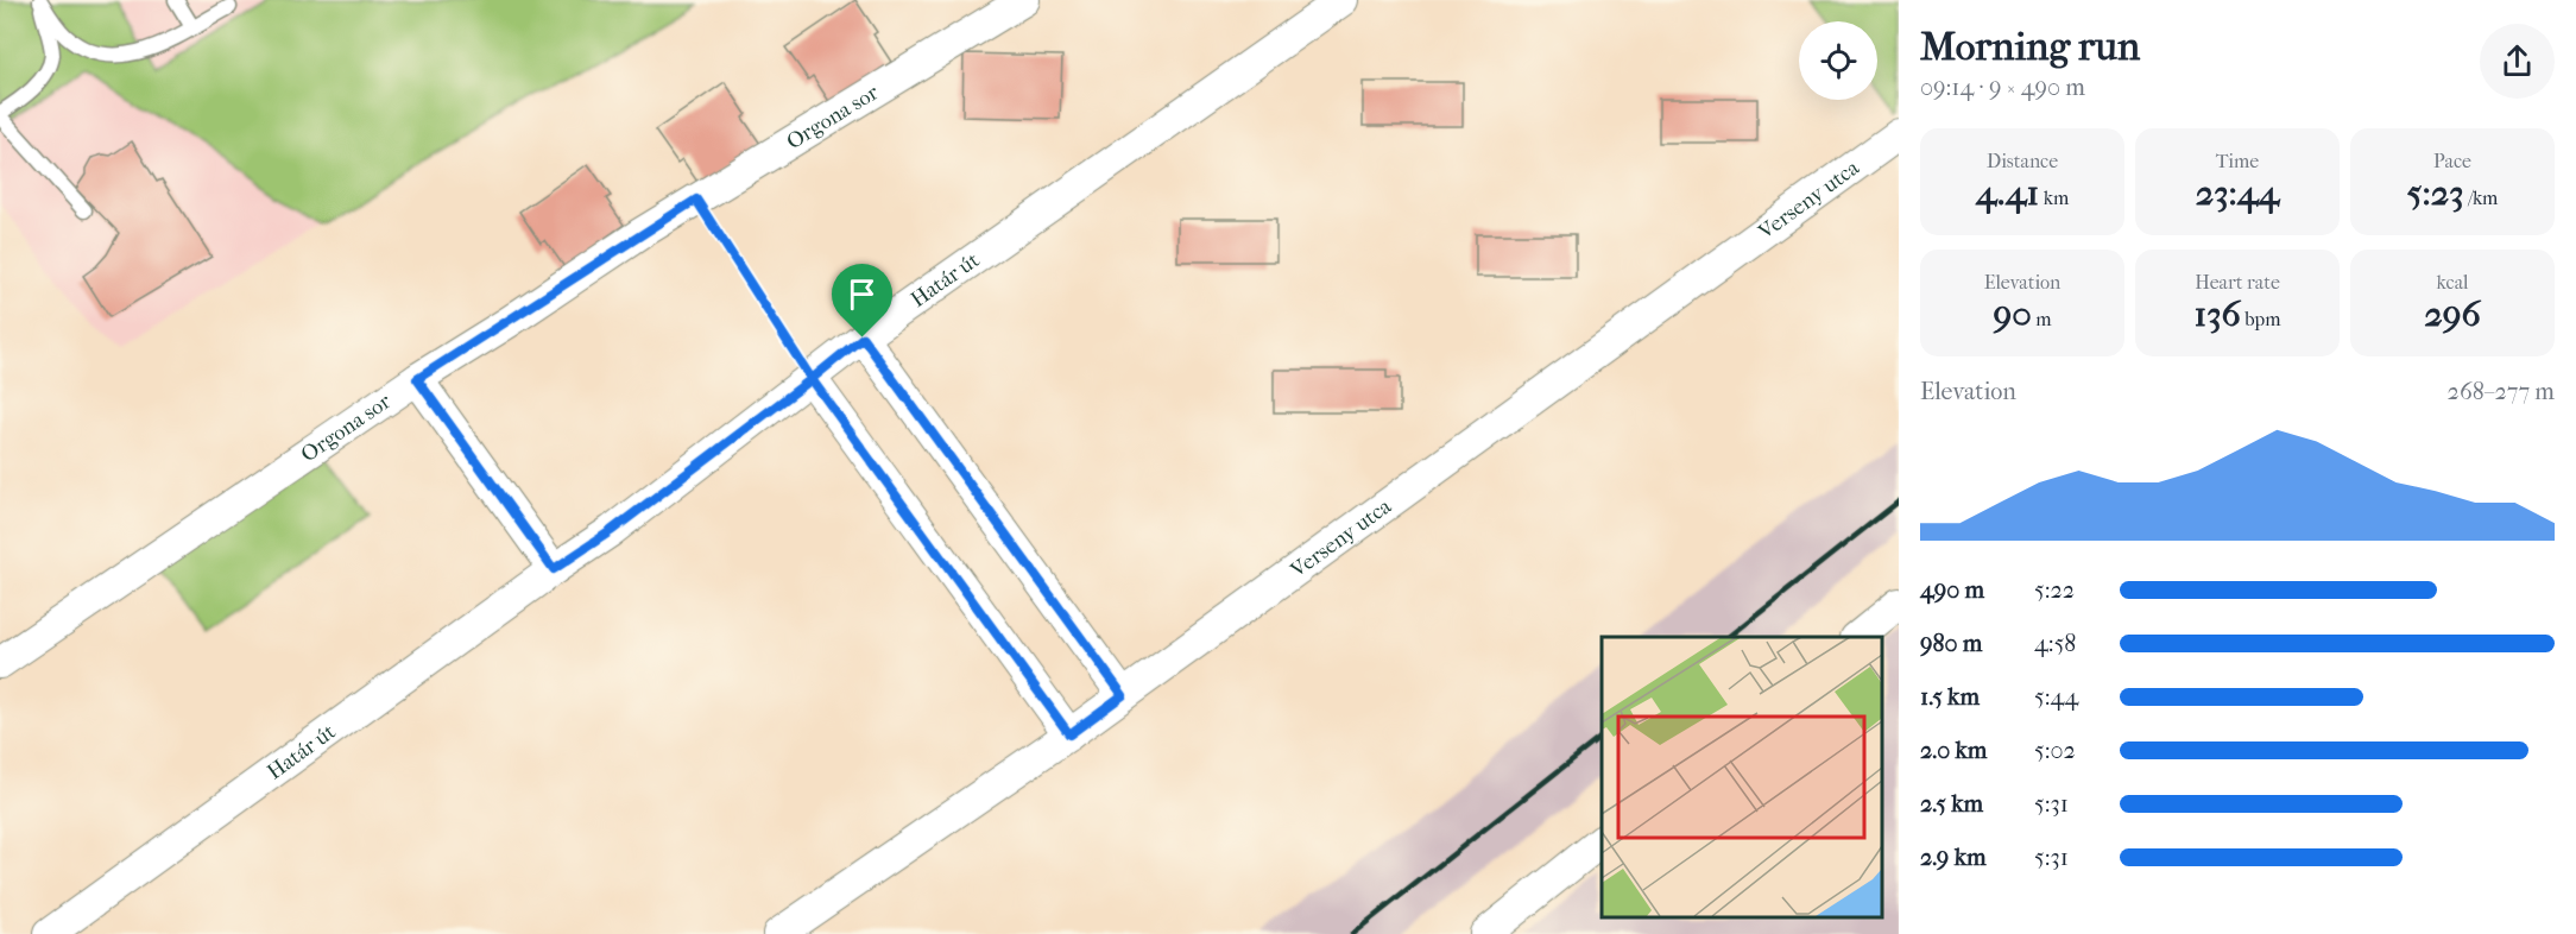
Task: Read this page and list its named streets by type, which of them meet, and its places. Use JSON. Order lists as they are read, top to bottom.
{
  "streets": {
    "street": ["Orgona sor", "Verseny utca", "Határ út"]
  },
  "page": {
    "heading": ["Morning run", "09:14 · 9 × 490 m"],
    "stats": [
      ["Distance", "4.41 km"],
      ["Time", "23:44"],
      ["Pace", "5:23 /km"],
      ["Elevation", "90 m"],
      ["Heart rate", "136 bpm"],
      ["kcal", "296"]
    ],
    "chart": ["Elevation", "268–277 m"],
    "list": [
      {
        "name": "490 m",
        "note": "5:22"
      },
      {
        "name": "980 m",
        "note": "4:58"
      },
      {
        "name": "1.5 km",
        "note": "5:44"
      },
      {
        "name": "2.0 km",
        "note": "5:02"
      },
      {
        "name": "2.5 km",
        "note": "5:31"
      },
      {
        "name": "2.9 km",
        "note": "5:31"
      }
    ]
  }
}
